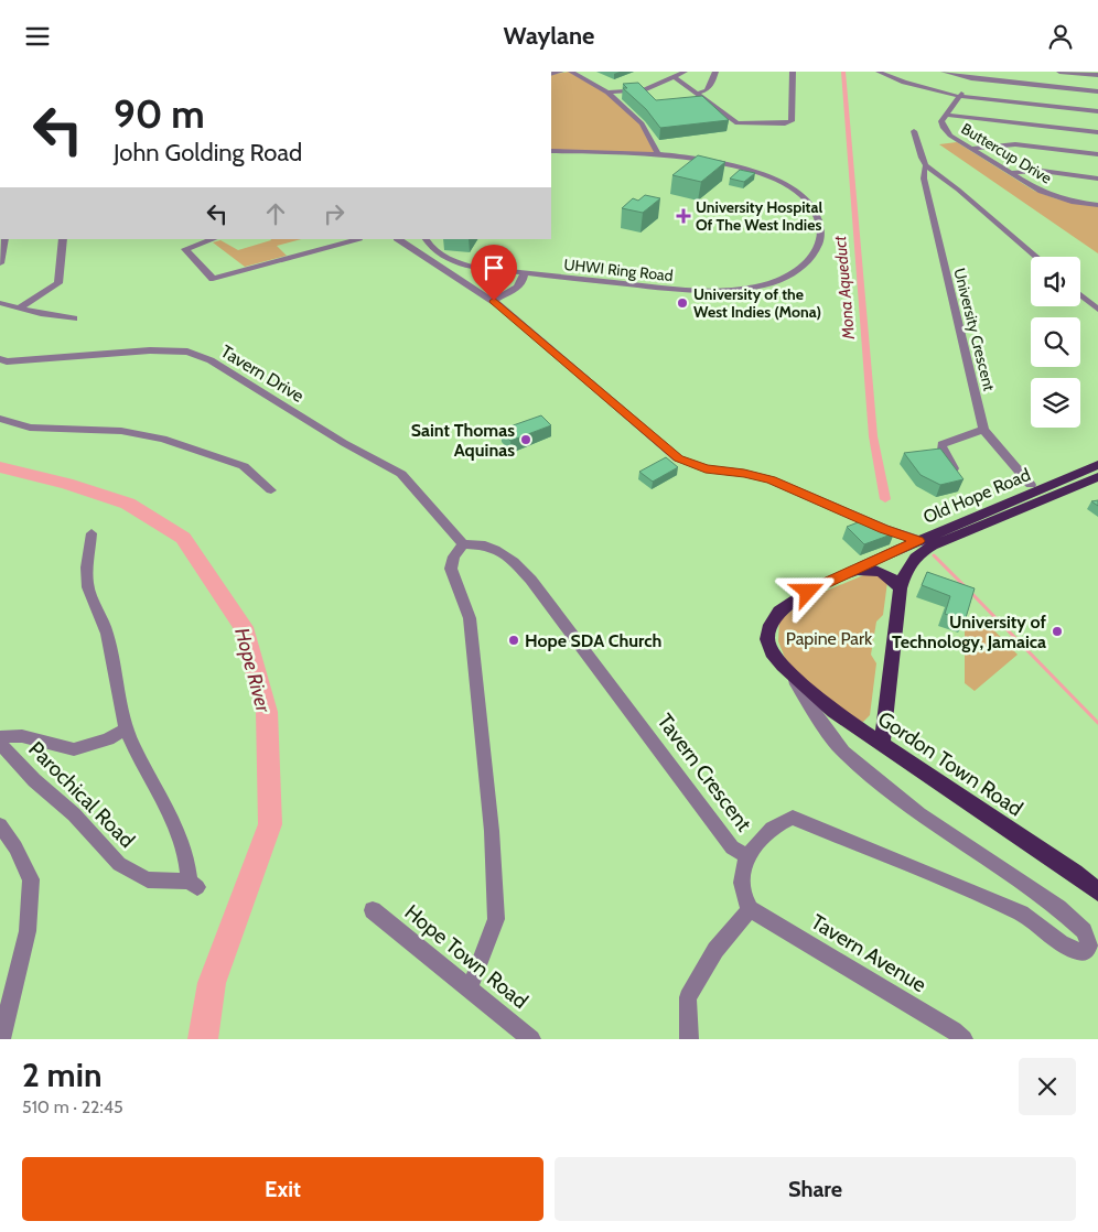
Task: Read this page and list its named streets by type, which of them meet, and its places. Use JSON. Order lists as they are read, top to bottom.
{
  "streets": {
    "main road": ["Old Hope Road", "Gordon Town Road"],
    "street": [
      "Buttercup Drive",
      "UHWI Ring Road",
      "University Crescent",
      "Tavern Drive",
      "Tavern Crescent",
      "Parochical Road",
      "Tavern Avenue",
      "Hope Town Road"
    ]
  },
  "crossings": [
    ["Tavern Drive", "Tavern Crescent"],
    ["Old Hope Road", "Gordon Town Road"],
    ["Old Hope Road", "Tavern Crescent"],
    ["Gordon Town Road", "Tavern Crescent"]
  ],
  "water": ["Mona Aqueduct", "Hope River"],
  "parks": ["Papine Park"],
  "places": {
    "health": ["University Hospital Of The West Indies"],
    "other": [
      "University of the West Indies (Mona)",
      "Saint Thomas Aquinas",
      "University of Technology, Jamaica",
      "Hope SDA Church"
    ]
  },
  "page": {
    "header": "Waylane",
    "turn": ["90 m", "John Golding Road"],
    "heading": ["2 min", "510 m · 22:45"],
    "buttons": ["Exit", "Share"]
  }
}
